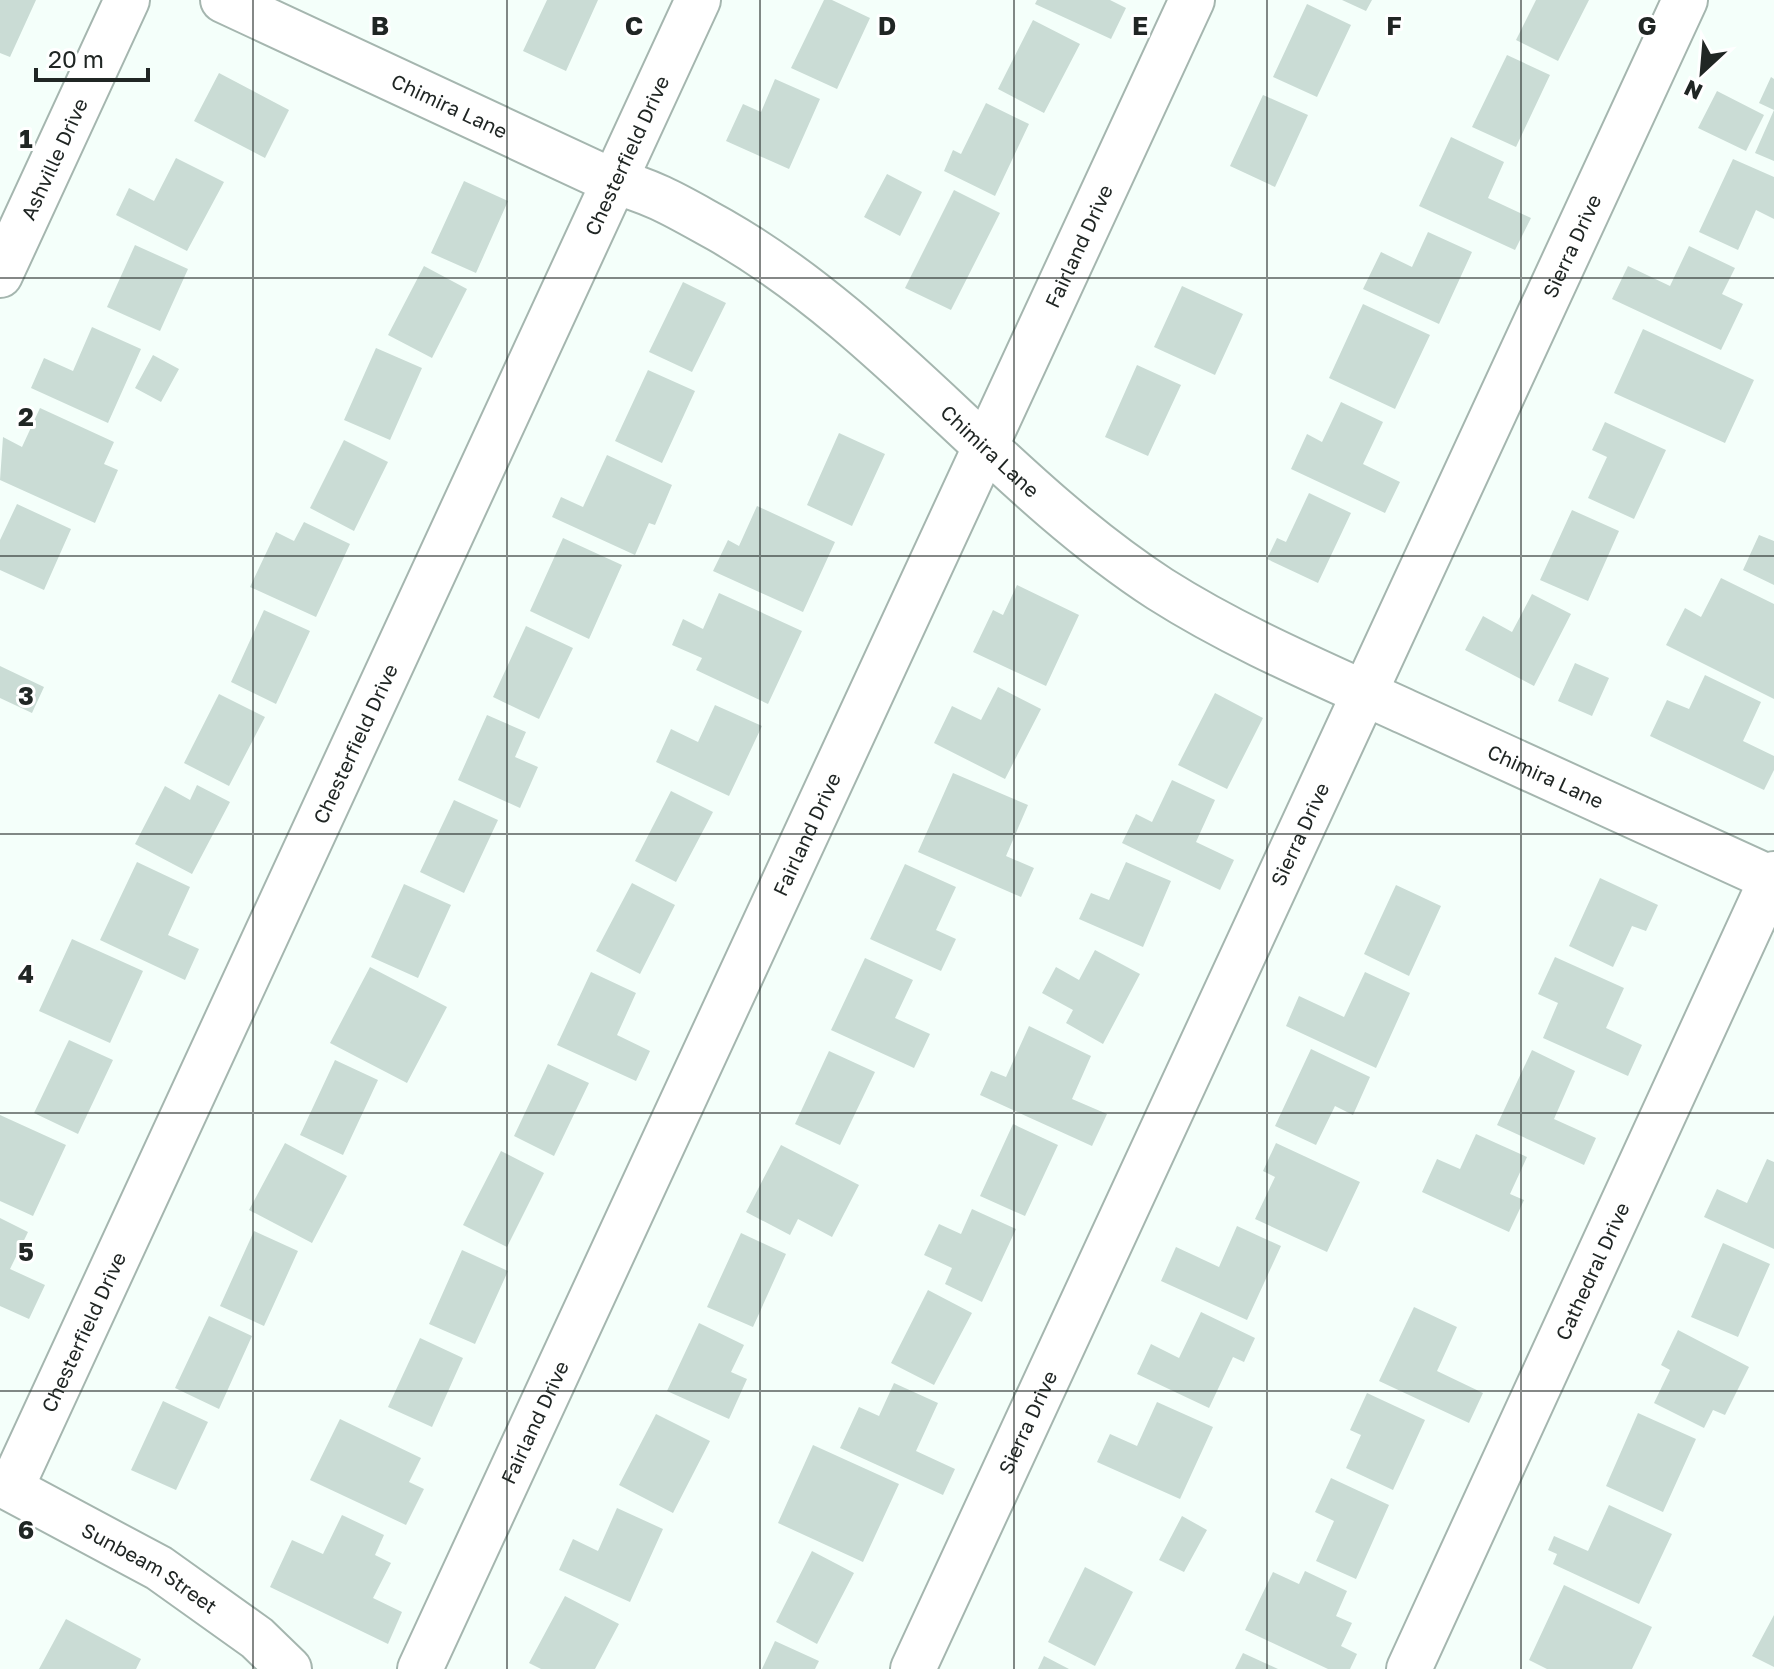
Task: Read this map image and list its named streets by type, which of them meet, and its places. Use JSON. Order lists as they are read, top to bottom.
{
  "streets": {
    "street": [
      "Chimira Lane",
      "Chesterfield Drive",
      "Ashville Drive",
      "Sierra Drive",
      "Fairland Drive",
      "Cathedral Drive",
      "Sunbeam Street"
    ]
  },
  "crossings": [
    ["Chimira Lane", "Chesterfield Drive"],
    ["Chimira Lane", "Sierra Drive"],
    ["Chimira Lane", "Fairland Drive"],
    ["Chimira Lane", "Cathedral Drive"],
    ["Chesterfield Drive", "Sunbeam Street"]
  ],
  "scale_bar": "20 m",
  "north": "bottom left",
  "grid": {
    "columns": [
      "B",
      "C",
      "D",
      "E",
      "F",
      "G"
    ],
    "rows": [
      "1",
      "2",
      "3",
      "4",
      "5",
      "6"
    ]
  }
}
